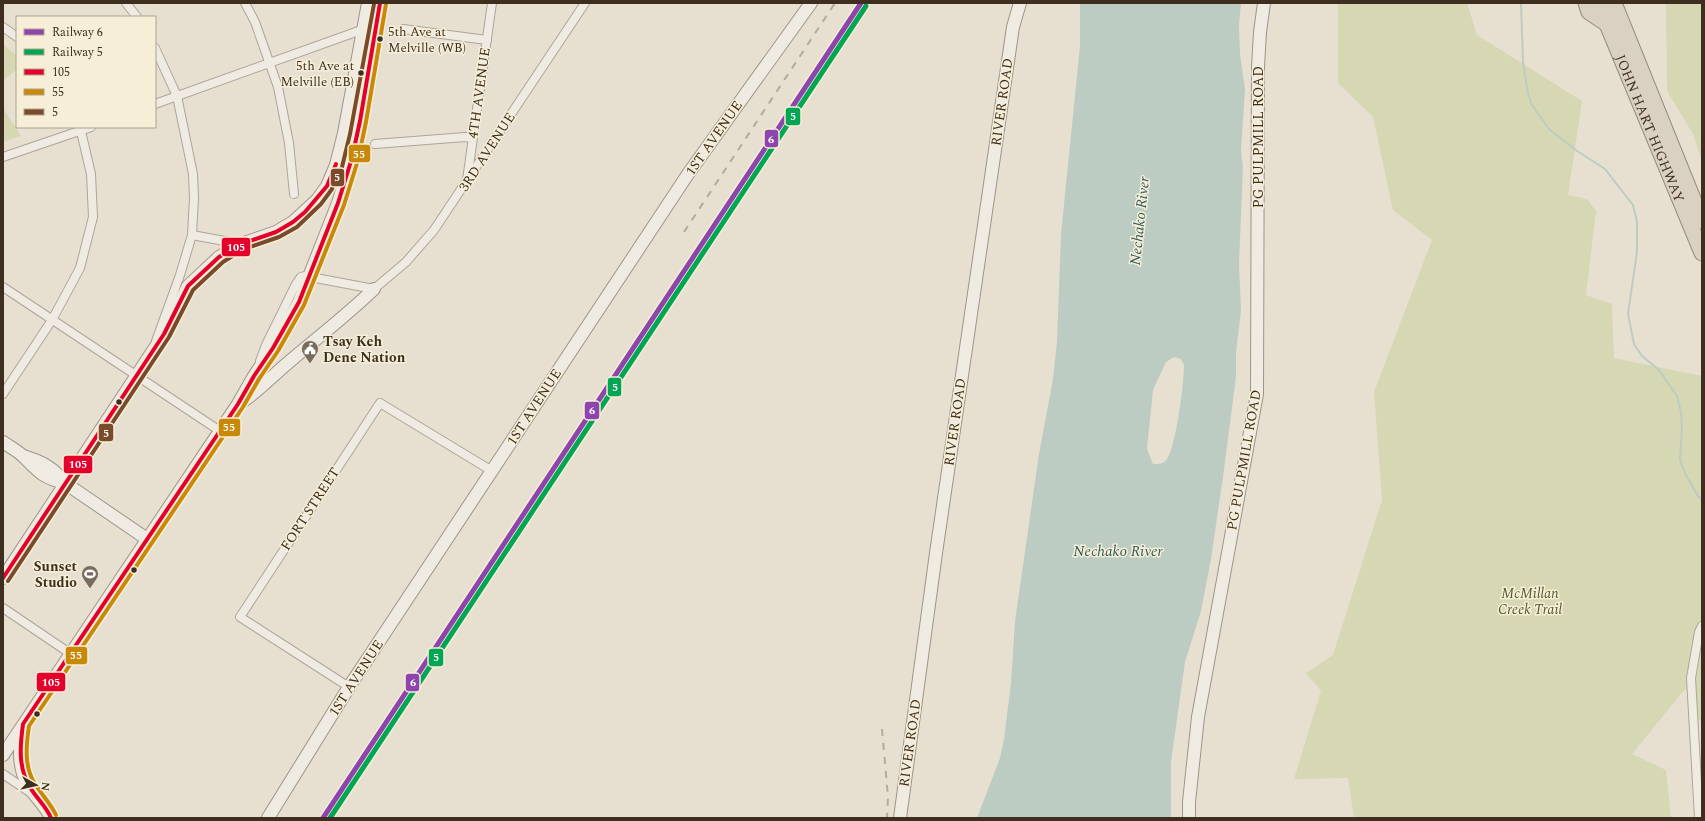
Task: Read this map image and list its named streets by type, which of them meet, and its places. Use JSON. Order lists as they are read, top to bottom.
{
  "streets": {
    "highway": ["JOHN HART HIGHWAY"],
    "main road": ["RIVER ROAD", "PG PULPMILL ROAD", "1ST AVENUE"],
    "street": ["4TH AVENUE", "3RD AVENUE", "FORT STREET"]
  },
  "crossings": [
    ["4TH AVENUE", "3RD AVENUE"],
    ["1ST AVENUE", "FORT STREET"]
  ],
  "water": ["Nechako River"],
  "parks": ["McMillan Creek Trail"],
  "places": {
    "other": ["5th Ave at Melville (WB)", "5th Ave at Melville (EB)"],
    "public building": ["Tsay Keh Dene Nation"],
    "sports": ["Sunset Studio"]
  },
  "lines": [
    "rail line 6",
    "transit line 105",
    "transit line 55",
    "transit line 5",
    "rail line 5"
  ],
  "legend": [
    "Railway 6",
    "Railway 5",
    "105",
    "55",
    "5"
  ],
  "north": "right"
}
